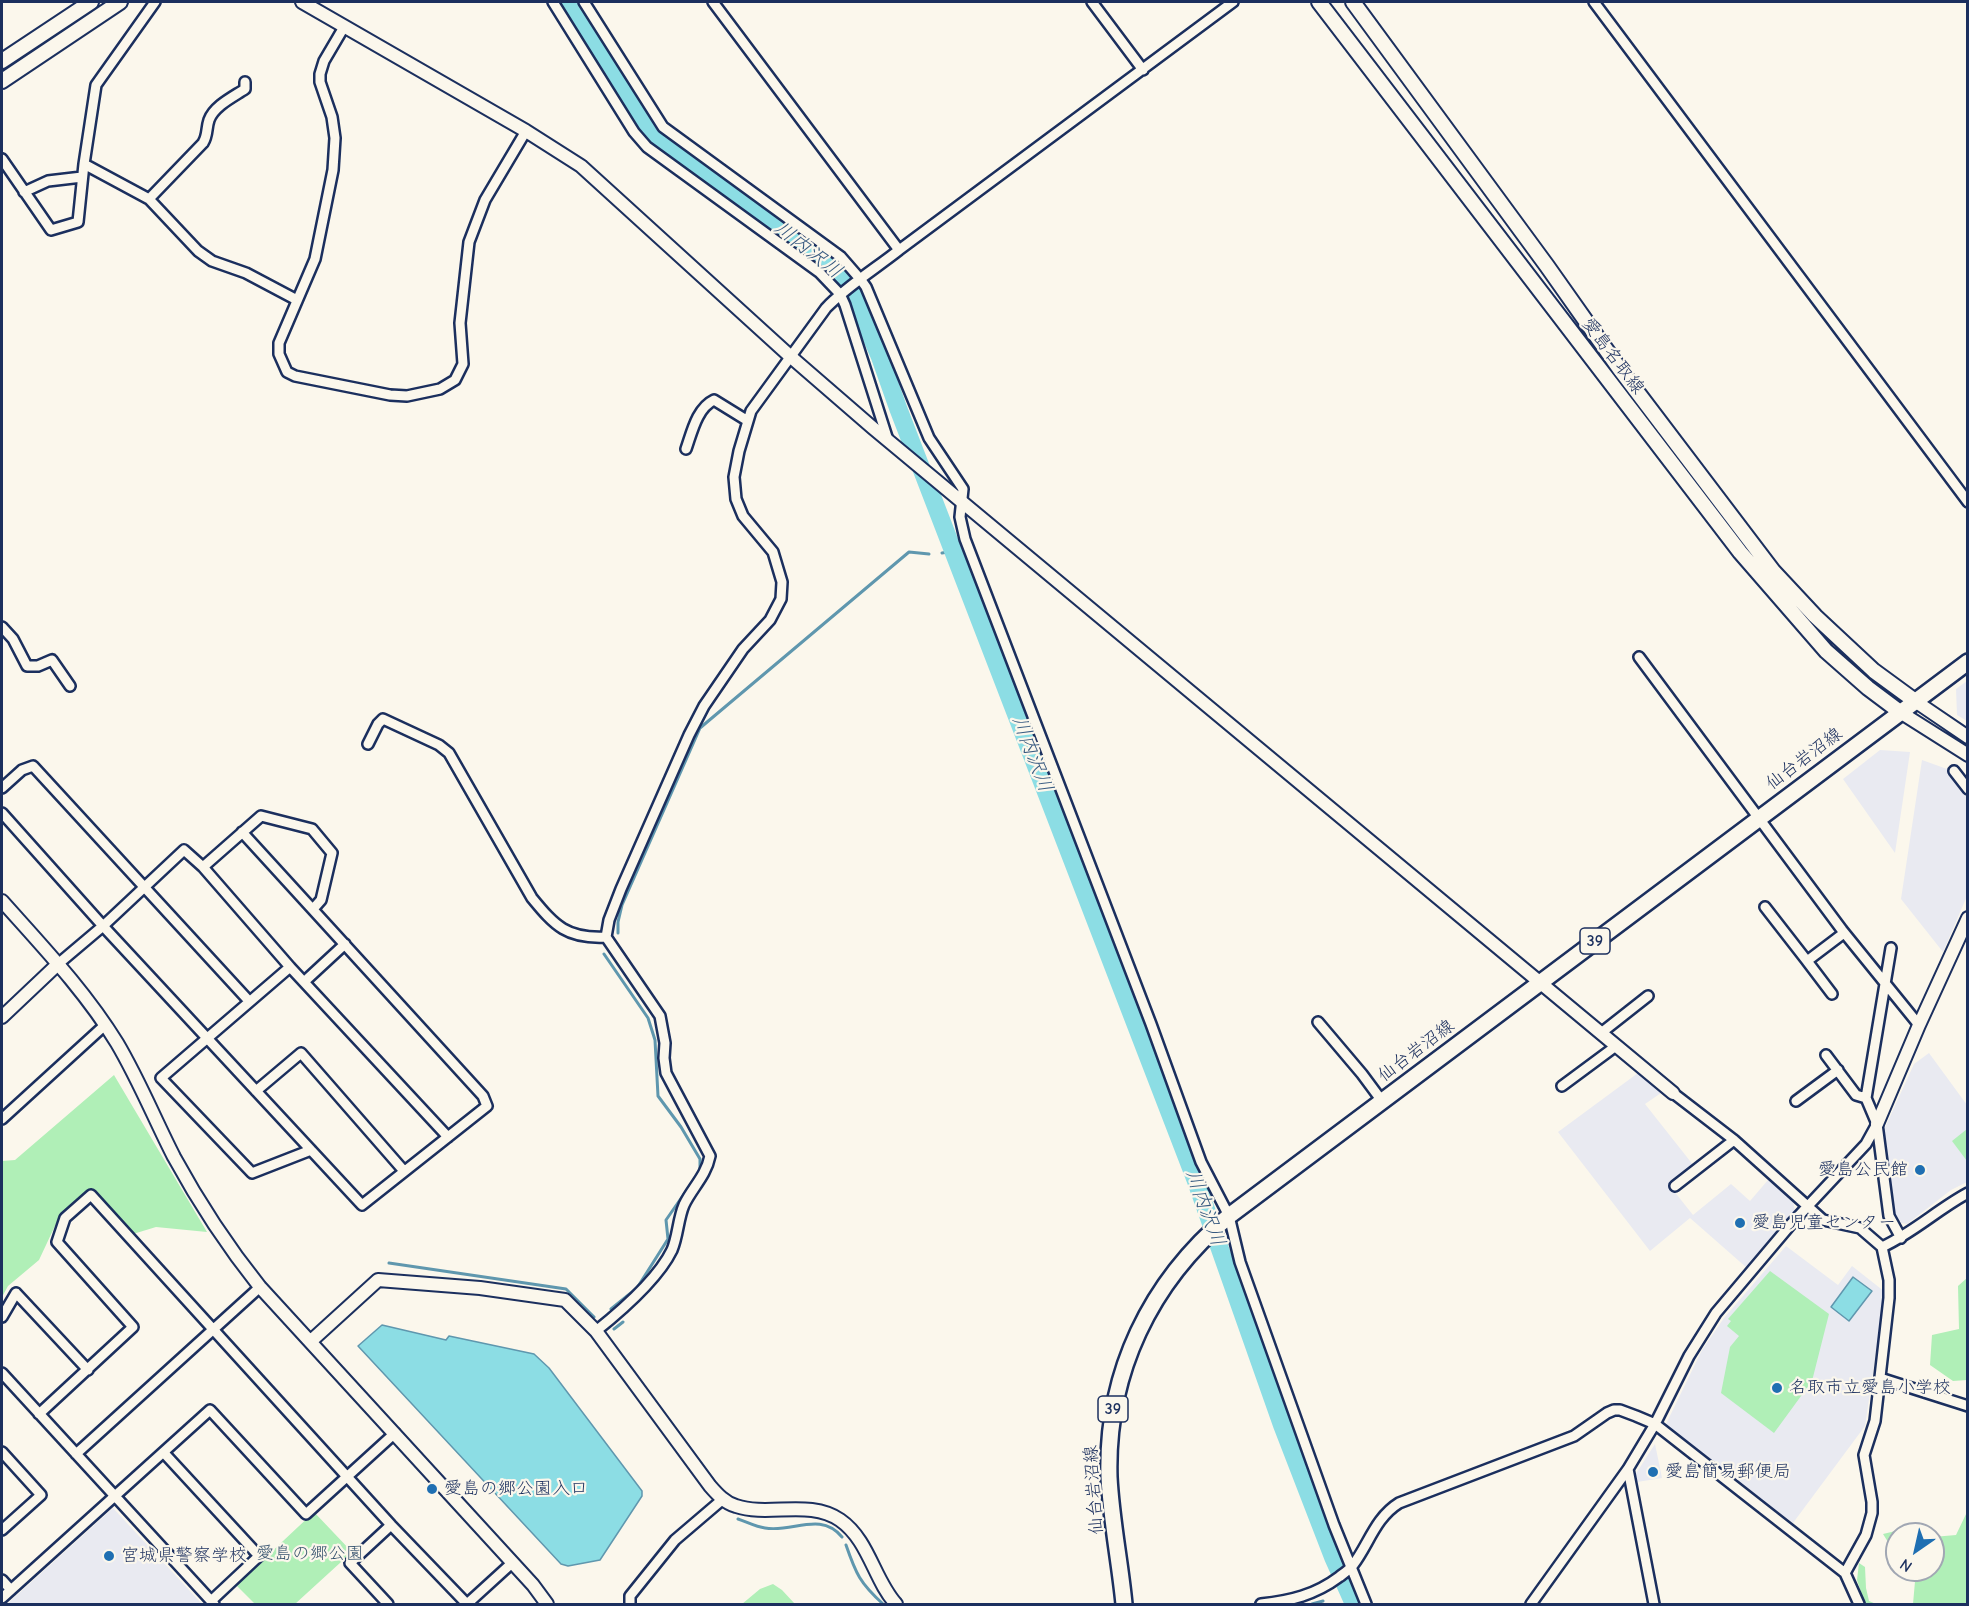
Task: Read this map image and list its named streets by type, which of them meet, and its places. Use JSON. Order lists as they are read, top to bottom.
{
  "streets": {
    "main road": ["愛島名取線", "仙台岩沼線", "39"]
  },
  "crossings": [
    ["愛島名取線", "仙台岩沼線"]
  ],
  "water": ["川内沢川"],
  "parks": ["愛島の郷公園"],
  "places": [
    "愛島公民館",
    "愛島児童センター",
    "名取市立愛島小学校",
    "愛島簡易郵便局",
    "愛島の郷公園入口",
    "宮城県警察学校"
  ],
  "north": "bottom left"
}
